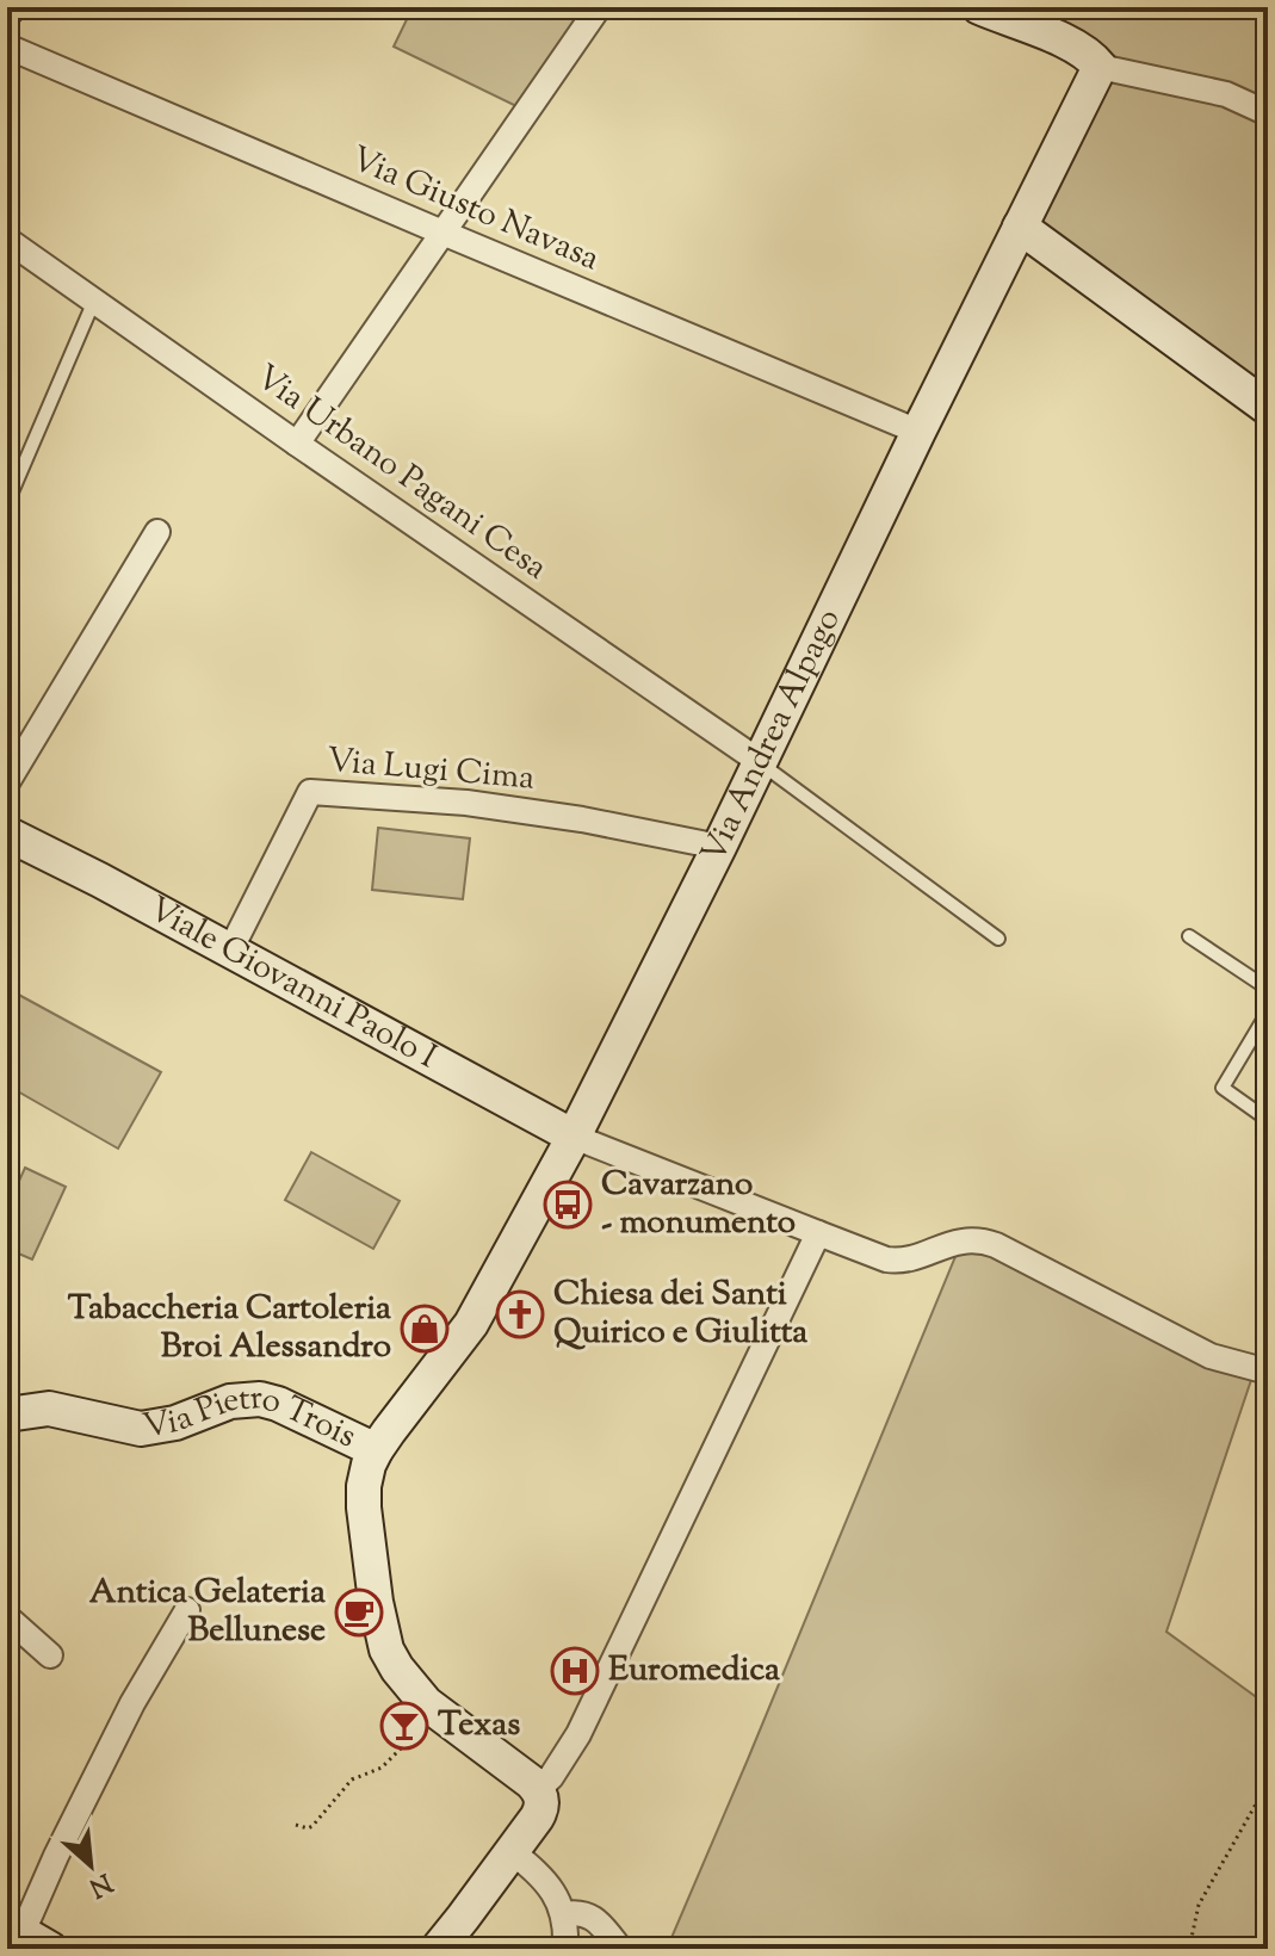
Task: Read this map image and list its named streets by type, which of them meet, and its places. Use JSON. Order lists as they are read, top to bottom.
{
  "streets": {
    "street": [
      "Via Giusto Navasa",
      "Via Urbano Pagani Cesa",
      "Via Andrea Alpago",
      "Via Lugi Cima",
      "Viale Giovanni Paolo I",
      "Via Pietro Trois"
    ]
  },
  "crossings": [
    ["Via Giusto Navasa", "Via Andrea Alpago"],
    ["Via Urbano Pagani Cesa", "Via Andrea Alpago"],
    ["Via Andrea Alpago", "Via Lugi Cima"],
    ["Via Andrea Alpago", "Viale Giovanni Paolo I"],
    ["Via Andrea Alpago", "Via Pietro Trois"],
    ["Via Lugi Cima", "Viale Giovanni Paolo I"]
  ],
  "places": {
    "bus stop": ["Cavarzano - monumento"],
    "church": ["Chiesa dei Santi Quirico e Giulitta"],
    "shop": ["Tabaccheria Cartoleria Broi Alessandro"],
    "cafe": ["Antica Gelateria Bellunese"],
    "hospital": ["Euromedica"],
    "bar": ["Texas"]
  },
  "north": "bottom right"
}
